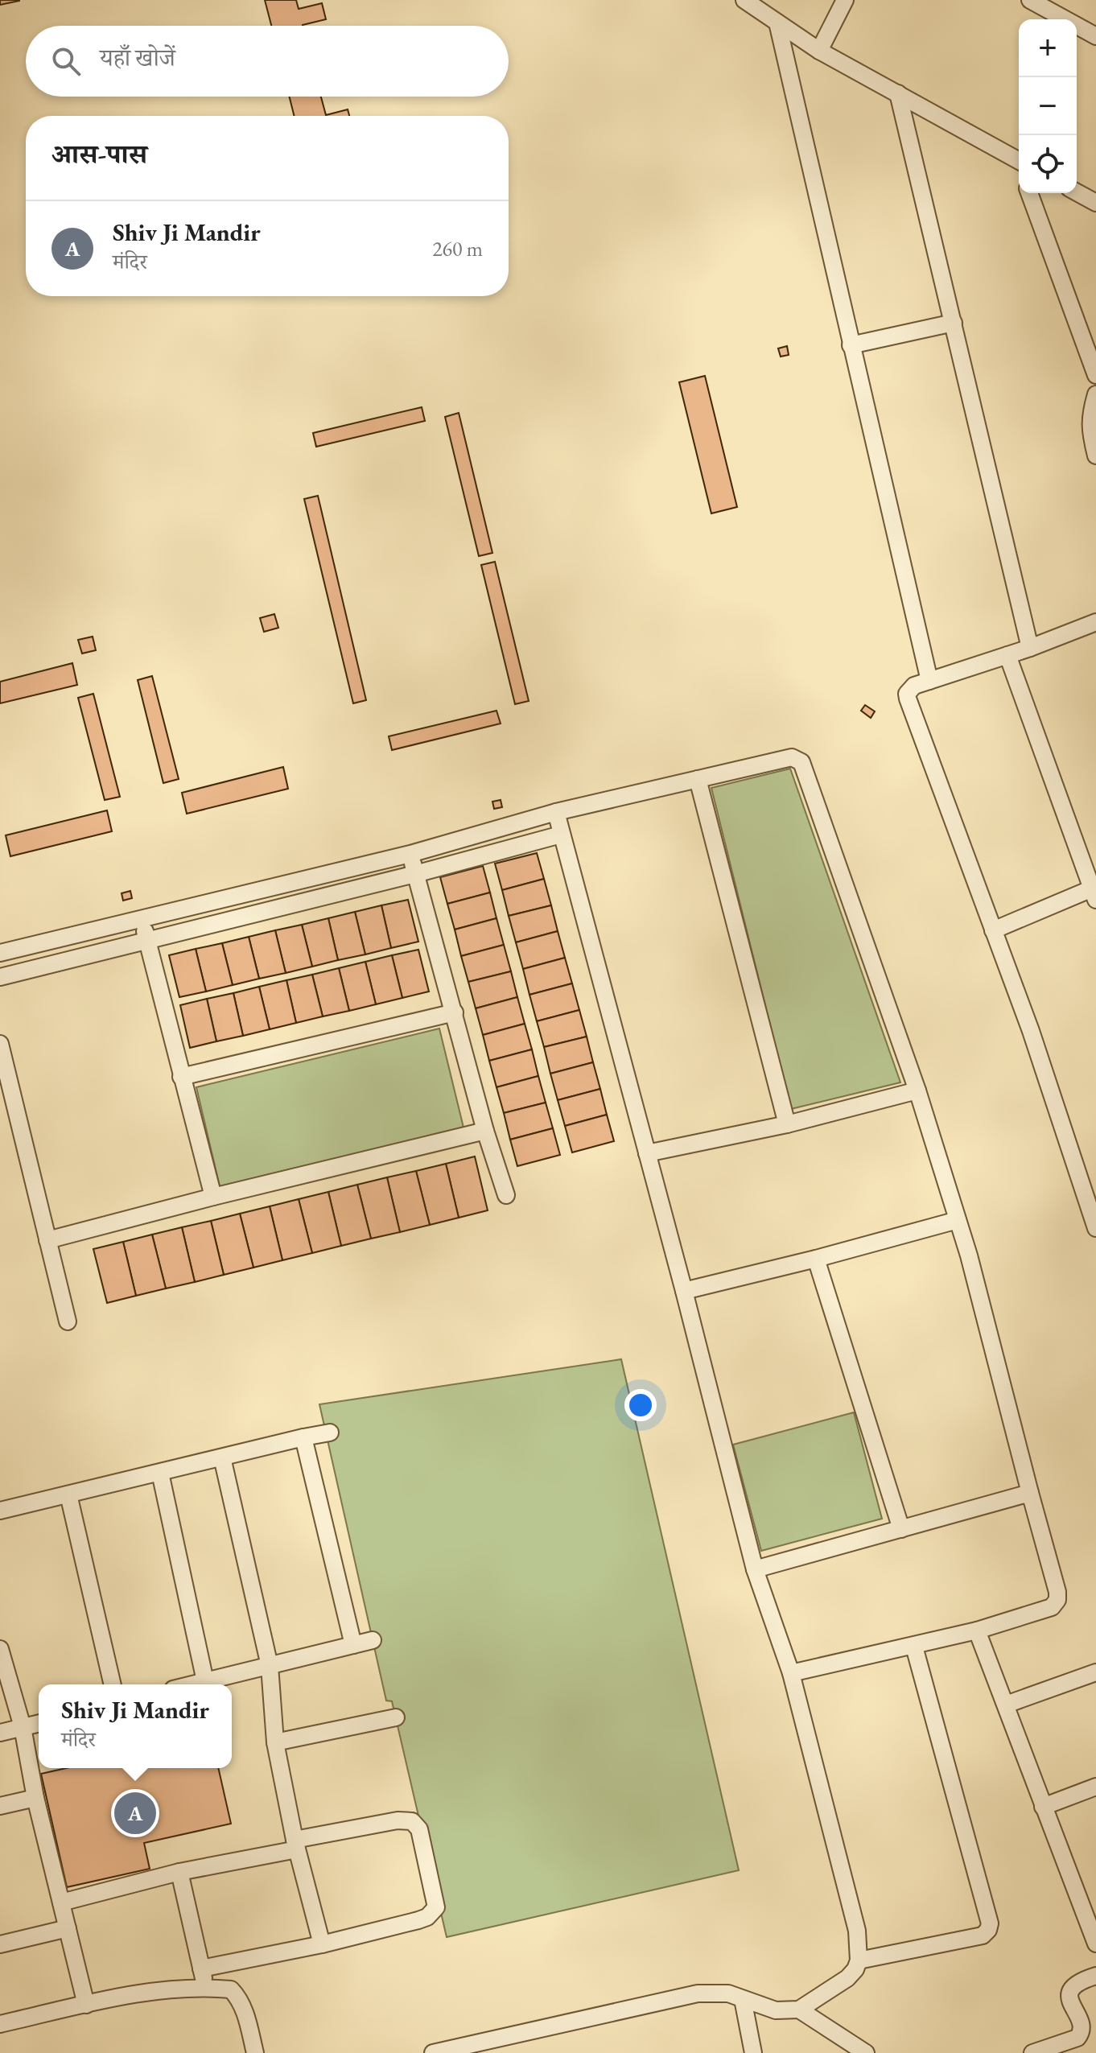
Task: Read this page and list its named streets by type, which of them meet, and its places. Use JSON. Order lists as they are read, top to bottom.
{
  "page": {
    "map_buttons": ["+", "−"],
    "search": "यहाँ खोजें",
    "heading": "आस-पास",
    "list": [
      {
        "mark": "A",
        "name": "Shiv Ji Mandir",
        "note": "मंदिर",
        "value": "260 m"
      }
    ],
    "popup": ["Shiv Ji Mandir", "मंदिर"],
    "pins": "A"
  }
}
